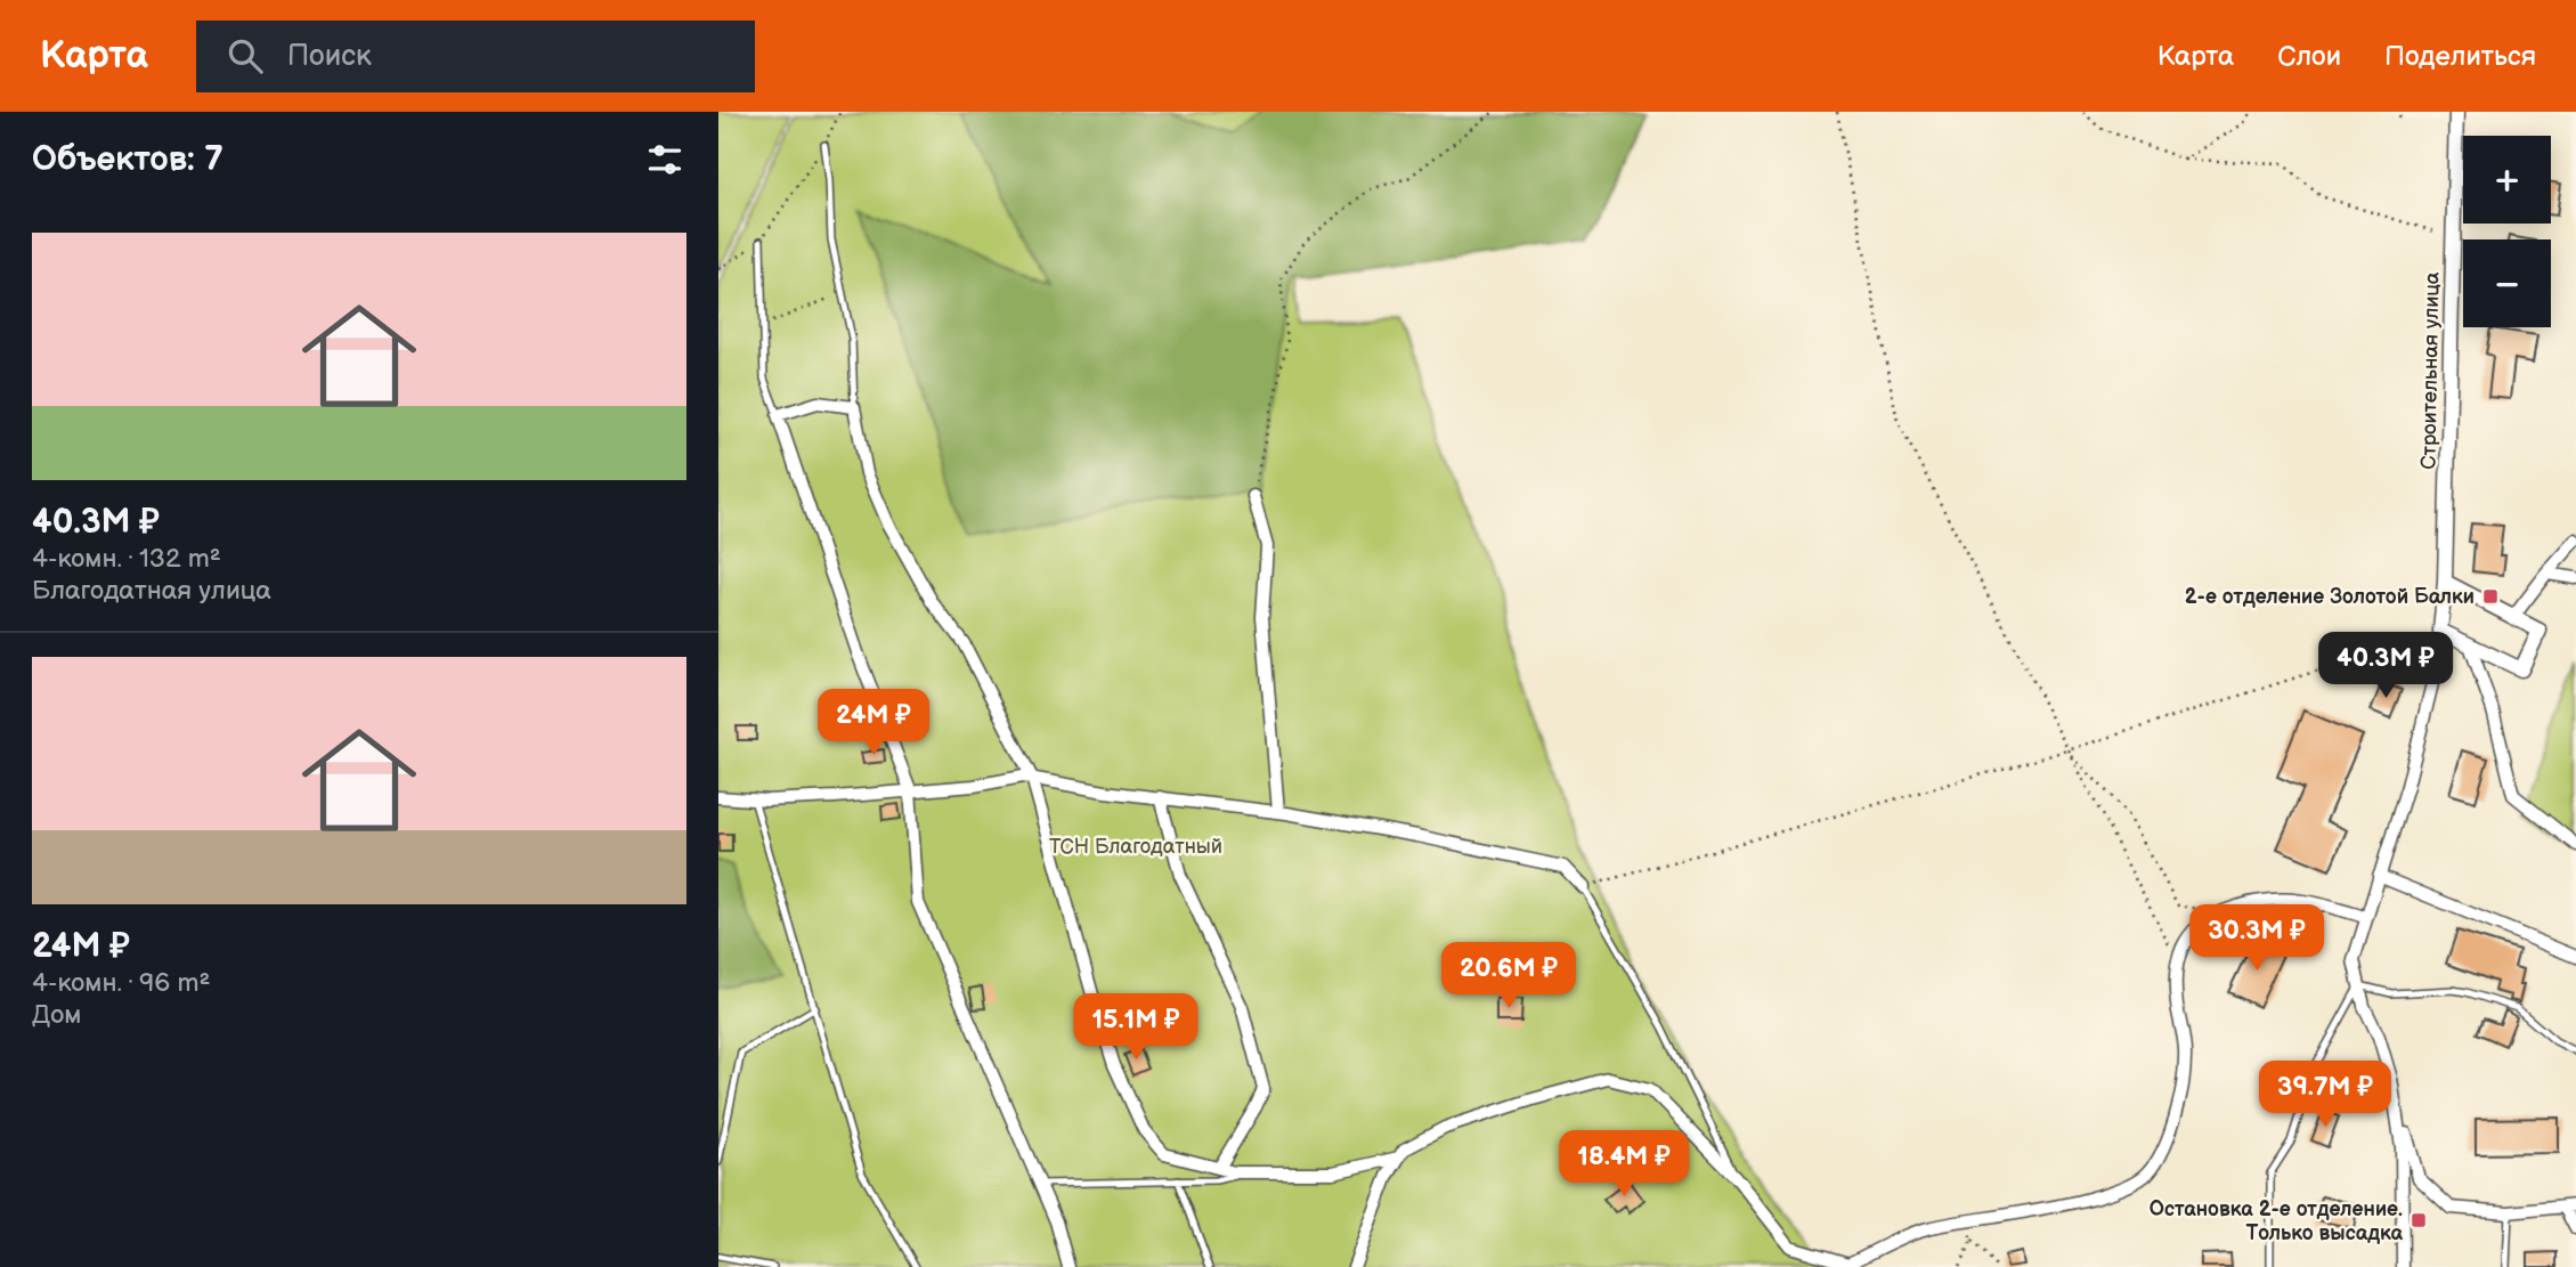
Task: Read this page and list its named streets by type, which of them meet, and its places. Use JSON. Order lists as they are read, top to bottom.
{
  "streets": {
    "street": ["Строительная улица"]
  },
  "parks": ["ТСН Благодатный"],
  "places": {
    "transit": ["2-е отделение Золотой Балки", "Остановка 2-е отделение. Только высадка"]
  },
  "page": {
    "header": "Карта",
    "search": "Поиск",
    "nav": ["Карта", "Слои", "Поделиться"],
    "heading": "Объектов: 7",
    "map_buttons": ["+", "−"],
    "list": [
      {
        "name": "40.3M ₽",
        "note": "4-комн. · 132 m² · Благодатная улица"
      },
      {
        "name": "24M ₽",
        "note": "4-комн. · 96 m² · Дом"
      }
    ],
    "price": [
      "40.3M ₽",
      "24M ₽",
      "30.3M ₽",
      "20.6M ₽",
      "15.1M ₽",
      "39.7M ₽",
      "18.4M ₽"
    ]
  }
}
